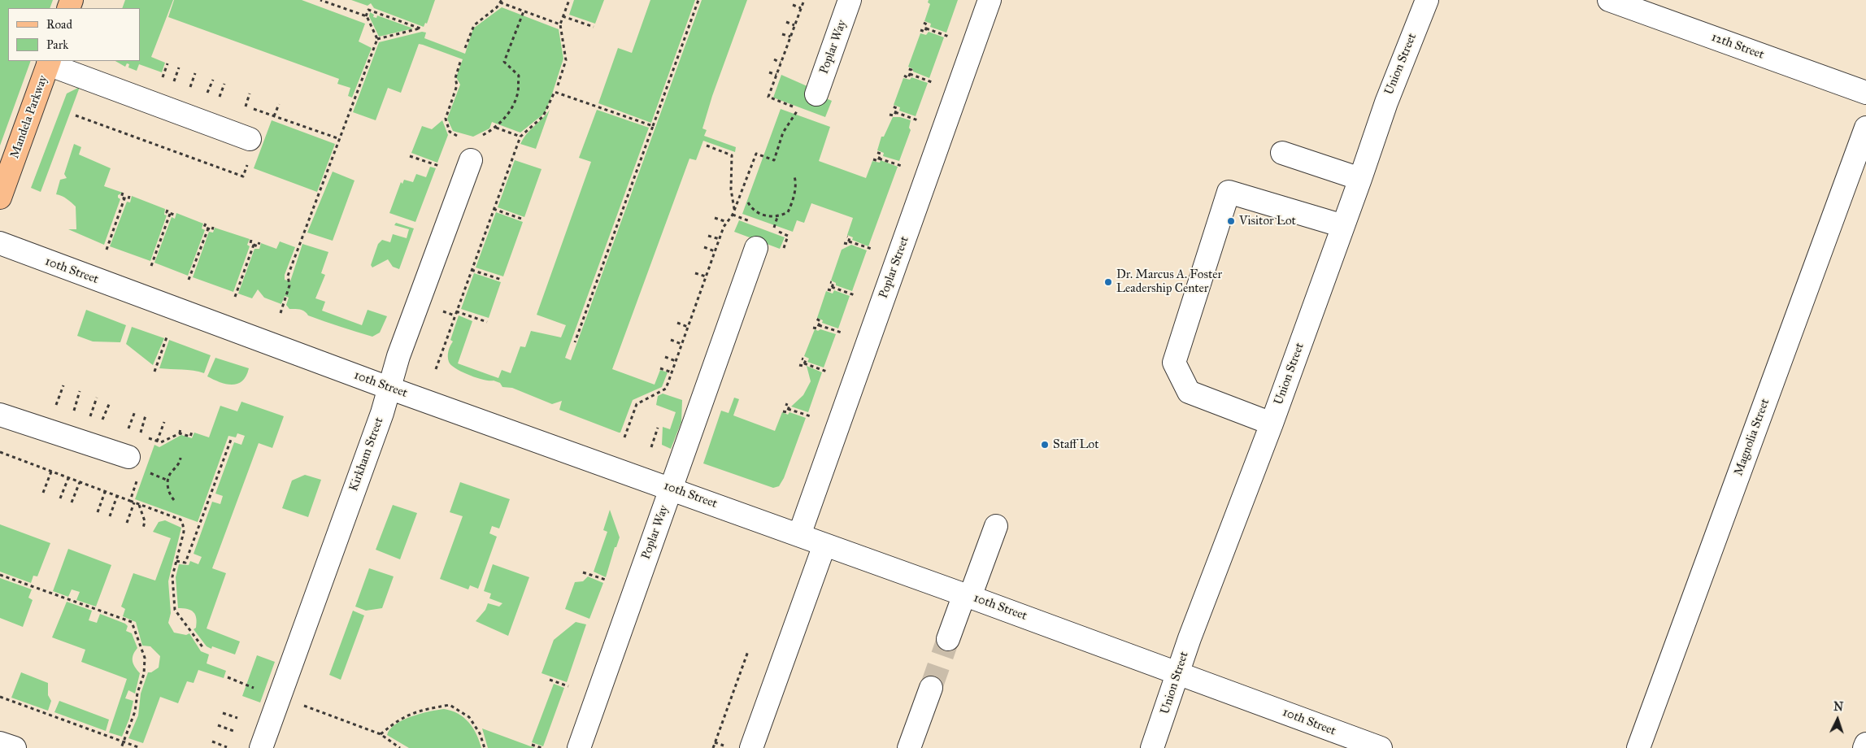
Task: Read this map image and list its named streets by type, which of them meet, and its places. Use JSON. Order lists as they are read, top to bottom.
{
  "streets": {
    "main road": ["Mandela Parkway"],
    "street": [
      "12th Street",
      "Poplar Way",
      "Union Street",
      "Poplar Street",
      "10th Street",
      "Magnolia Street",
      "Kirkham Street"
    ]
  },
  "crossings": [
    ["Poplar Way", "10th Street"],
    ["Union Street", "10th Street"],
    ["Poplar Street", "10th Street"],
    ["10th Street", "Kirkham Street"]
  ],
  "places": ["Visitor Lot", "Dr. Marcus A. Foster Leadership Center", "Staff Lot"],
  "legend": ["Road", "Park"],
  "north": "top"
}
